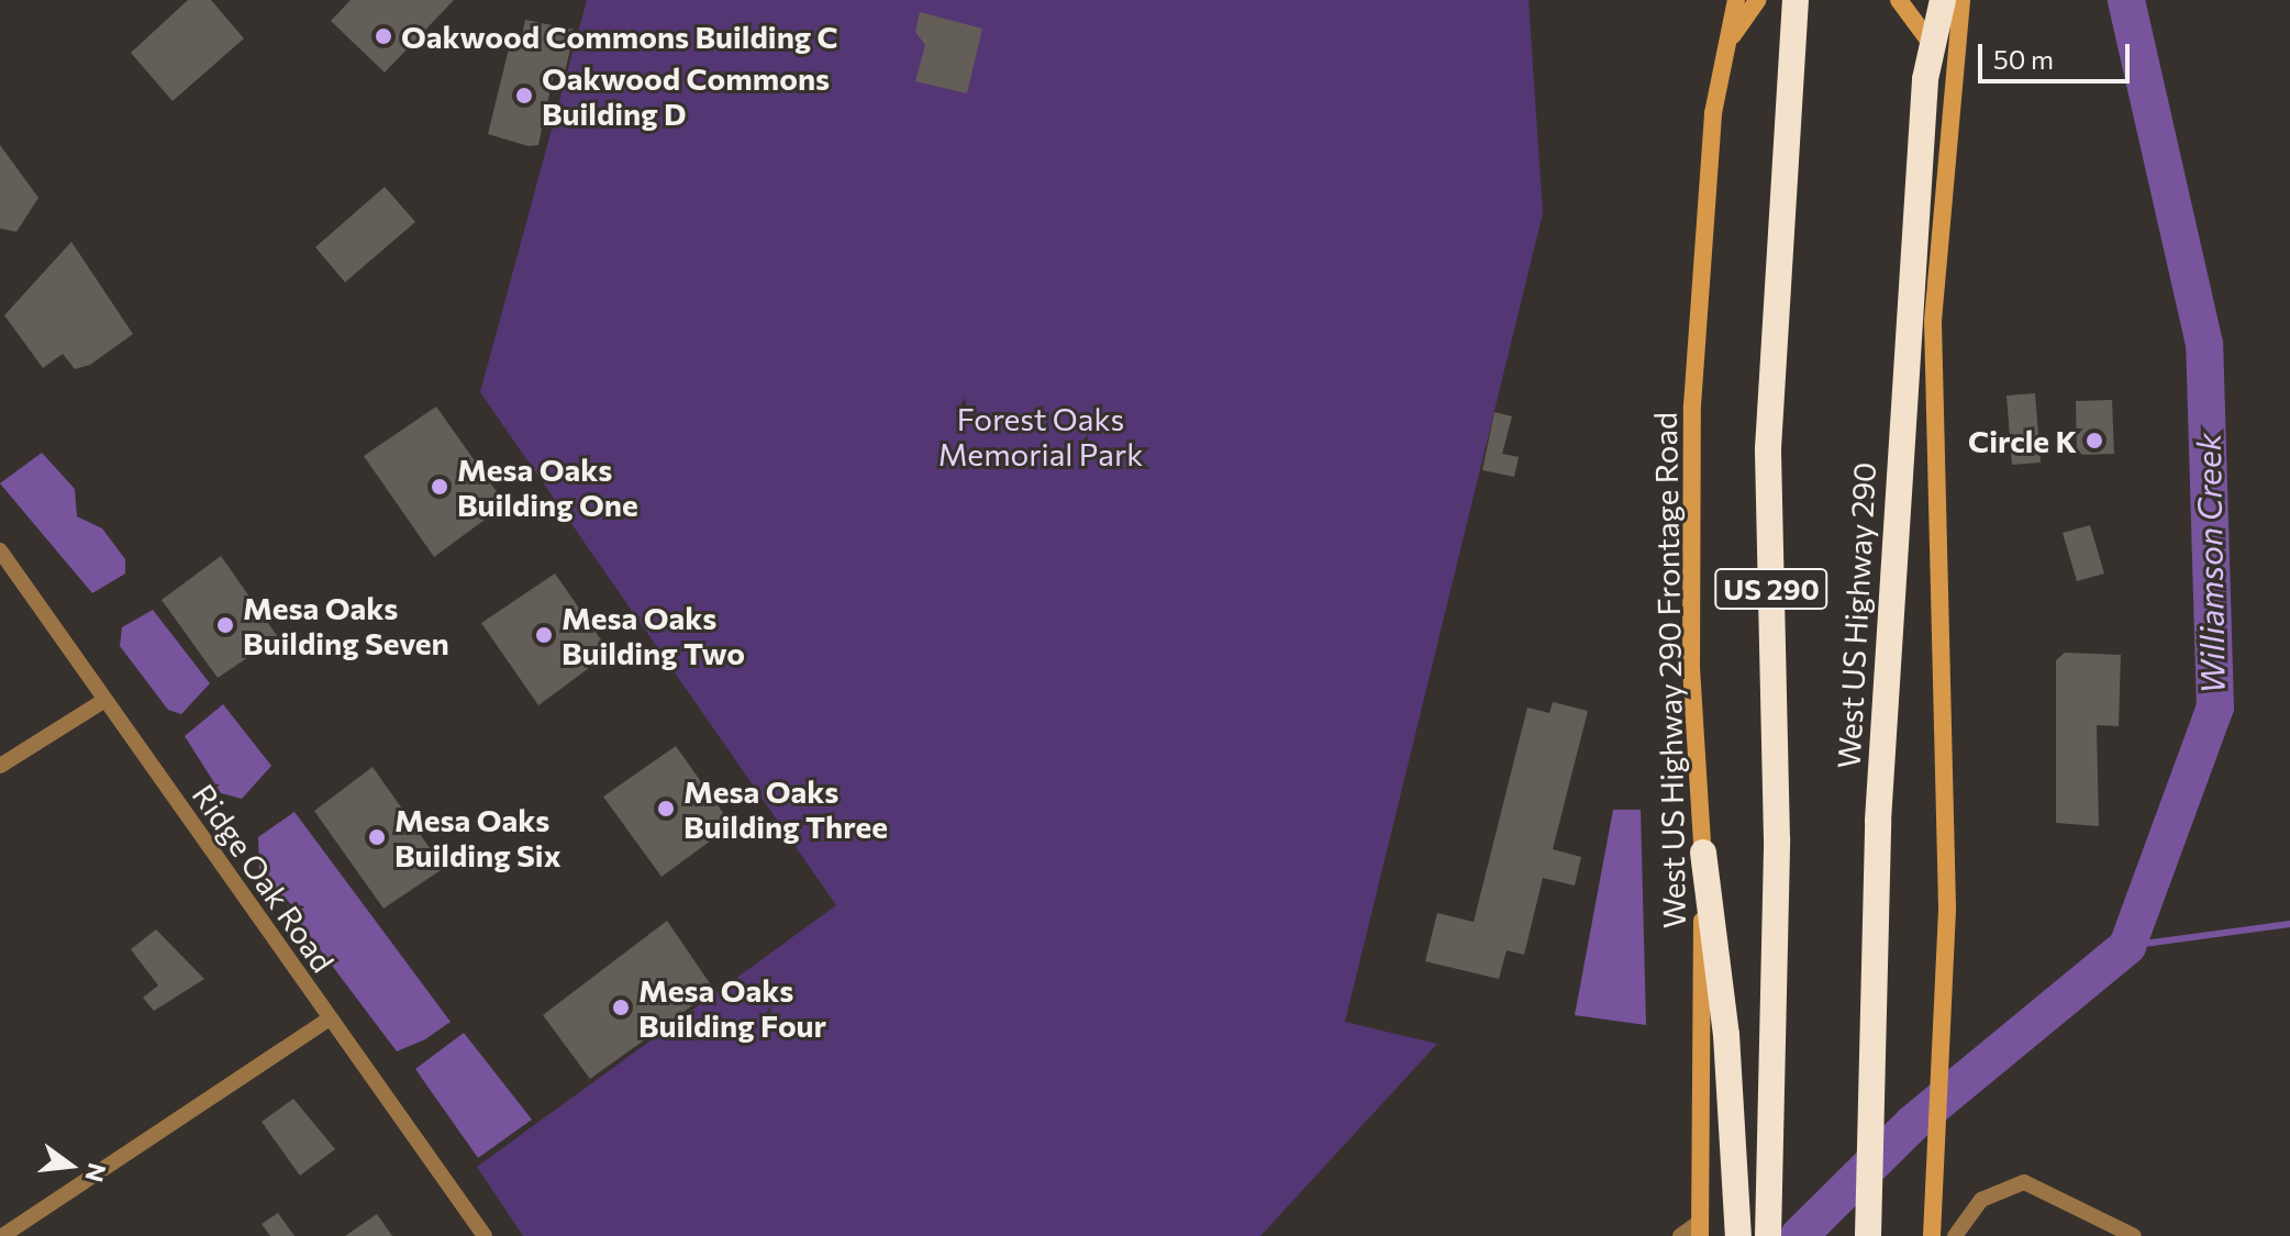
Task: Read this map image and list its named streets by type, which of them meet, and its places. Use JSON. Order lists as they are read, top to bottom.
{
  "streets": {
    "highway": ["US 290", "West US Highway 290"],
    "main road": ["West US Highway 290 Frontage Road"],
    "street": ["Ridge Oak Road"]
  },
  "water": ["Williamson Creek"],
  "parks": ["Forest Oaks Memorial Park"],
  "places": [
    "Oakwood Commons Building C",
    "Oakwood Commons Building D",
    "Circle K",
    "Mesa Oaks Building One",
    "Mesa Oaks Building Seven",
    "Mesa Oaks Building Two",
    "Mesa Oaks Building Three",
    "Mesa Oaks Building Six",
    "Mesa Oaks Building Four"
  ],
  "scale_bar": "50 m",
  "north": "right"
}
